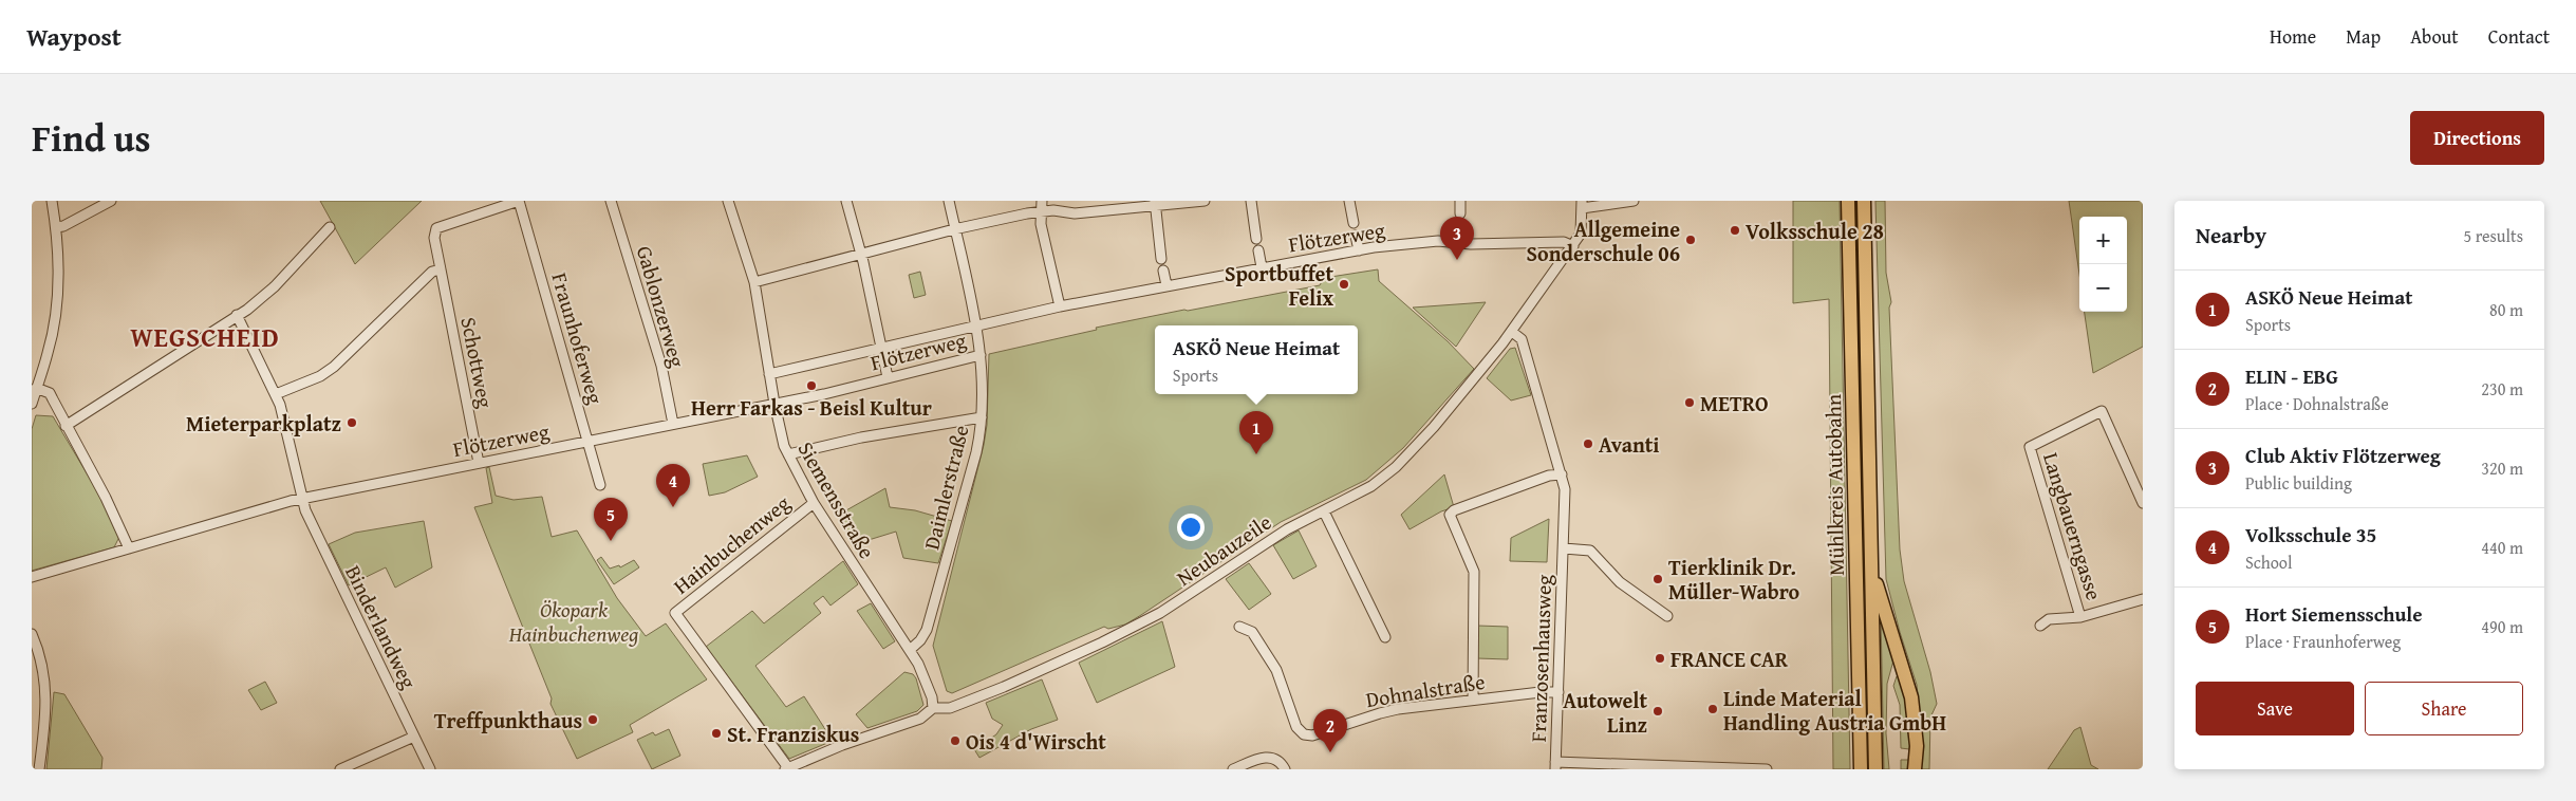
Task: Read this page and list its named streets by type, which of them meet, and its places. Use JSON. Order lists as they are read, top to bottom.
{
  "streets": {
    "highway": ["Mühlkreis Autobahn"],
    "street": [
      "Flötzerweg",
      "Gablonzerweg",
      "Fraunhoferweg",
      "Schottweg",
      "Daimlerstraße",
      "Siemensstraße",
      "Langbauerngasse",
      "Hainbuchenweg",
      "Neubauzeile",
      "Binderlandweg",
      "Franzosenhausweg",
      "Dohnalstraße"
    ]
  },
  "crossings": [
    ["Flötzerweg", "Gablonzerweg"],
    ["Flötzerweg", "Fraunhoferweg"],
    ["Flötzerweg", "Schottweg"],
    ["Flötzerweg", "Daimlerstraße"],
    ["Flötzerweg", "Siemensstraße"],
    ["Flötzerweg", "Neubauzeile"],
    ["Flötzerweg", "Binderlandweg"],
    ["Fraunhoferweg", "Schottweg"],
    ["Daimlerstraße", "Siemensstraße"],
    ["Siemensstraße", "Hainbuchenweg"],
    ["Siemensstraße", "Neubauzeile"],
    ["Hainbuchenweg", "Neubauzeile"],
    ["Neubauzeile", "Franzosenhausweg"],
    ["Franzosenhausweg", "Dohnalstraße"]
  ],
  "districts": ["WEGSCHEID"],
  "parks": ["Ökopark Hainbuchenweg"],
  "places": [
    "Volksschule 28",
    "Allgemeine Sonderschule 06",
    "Sportbuffet Felix",
    "Herr Farkas - Beisl Kultur",
    "METRO",
    "Mieterparkplatz",
    "Avanti",
    "Tierklinik Dr. Müller-Wabro",
    "FRANCE CAR",
    "Linde Material Handling Austria GmbH",
    "Autowelt Linz",
    "Treffpunkthaus",
    "St. Franziskus",
    "Ois 4 d'Wirscht"
  ],
  "page": {
    "header": "Waypost",
    "nav": [
      "Home",
      "Map",
      "About",
      "Contact"
    ],
    "title": "Find us",
    "buttons": [
      "Directions",
      ["Save", "Share"]
    ],
    "heading": ["Nearby", "5 results"],
    "map_buttons": ["+", "−"],
    "pins": [
      "3",
      "1",
      "4",
      "5",
      "2"
    ],
    "list": [
      {
        "mark": "1",
        "name": "ASKÖ Neue Heimat",
        "note": "Sports",
        "value": "80 m"
      },
      {
        "mark": "2",
        "name": "ELIN - EBG",
        "note": "Place · Dohnalstraße",
        "value": "230 m"
      },
      {
        "mark": "3",
        "name": "Club Aktiv Flötzerweg",
        "note": "Public building",
        "value": "320 m"
      },
      {
        "mark": "4",
        "name": "Volksschule 35",
        "note": "School",
        "value": "440 m"
      },
      {
        "mark": "5",
        "name": "Hort Siemensschule",
        "note": "Place · Fraunhoferweg",
        "value": "490 m"
      }
    ],
    "popup": ["ASKÖ Neue Heimat", "Sports"]
  }
}
